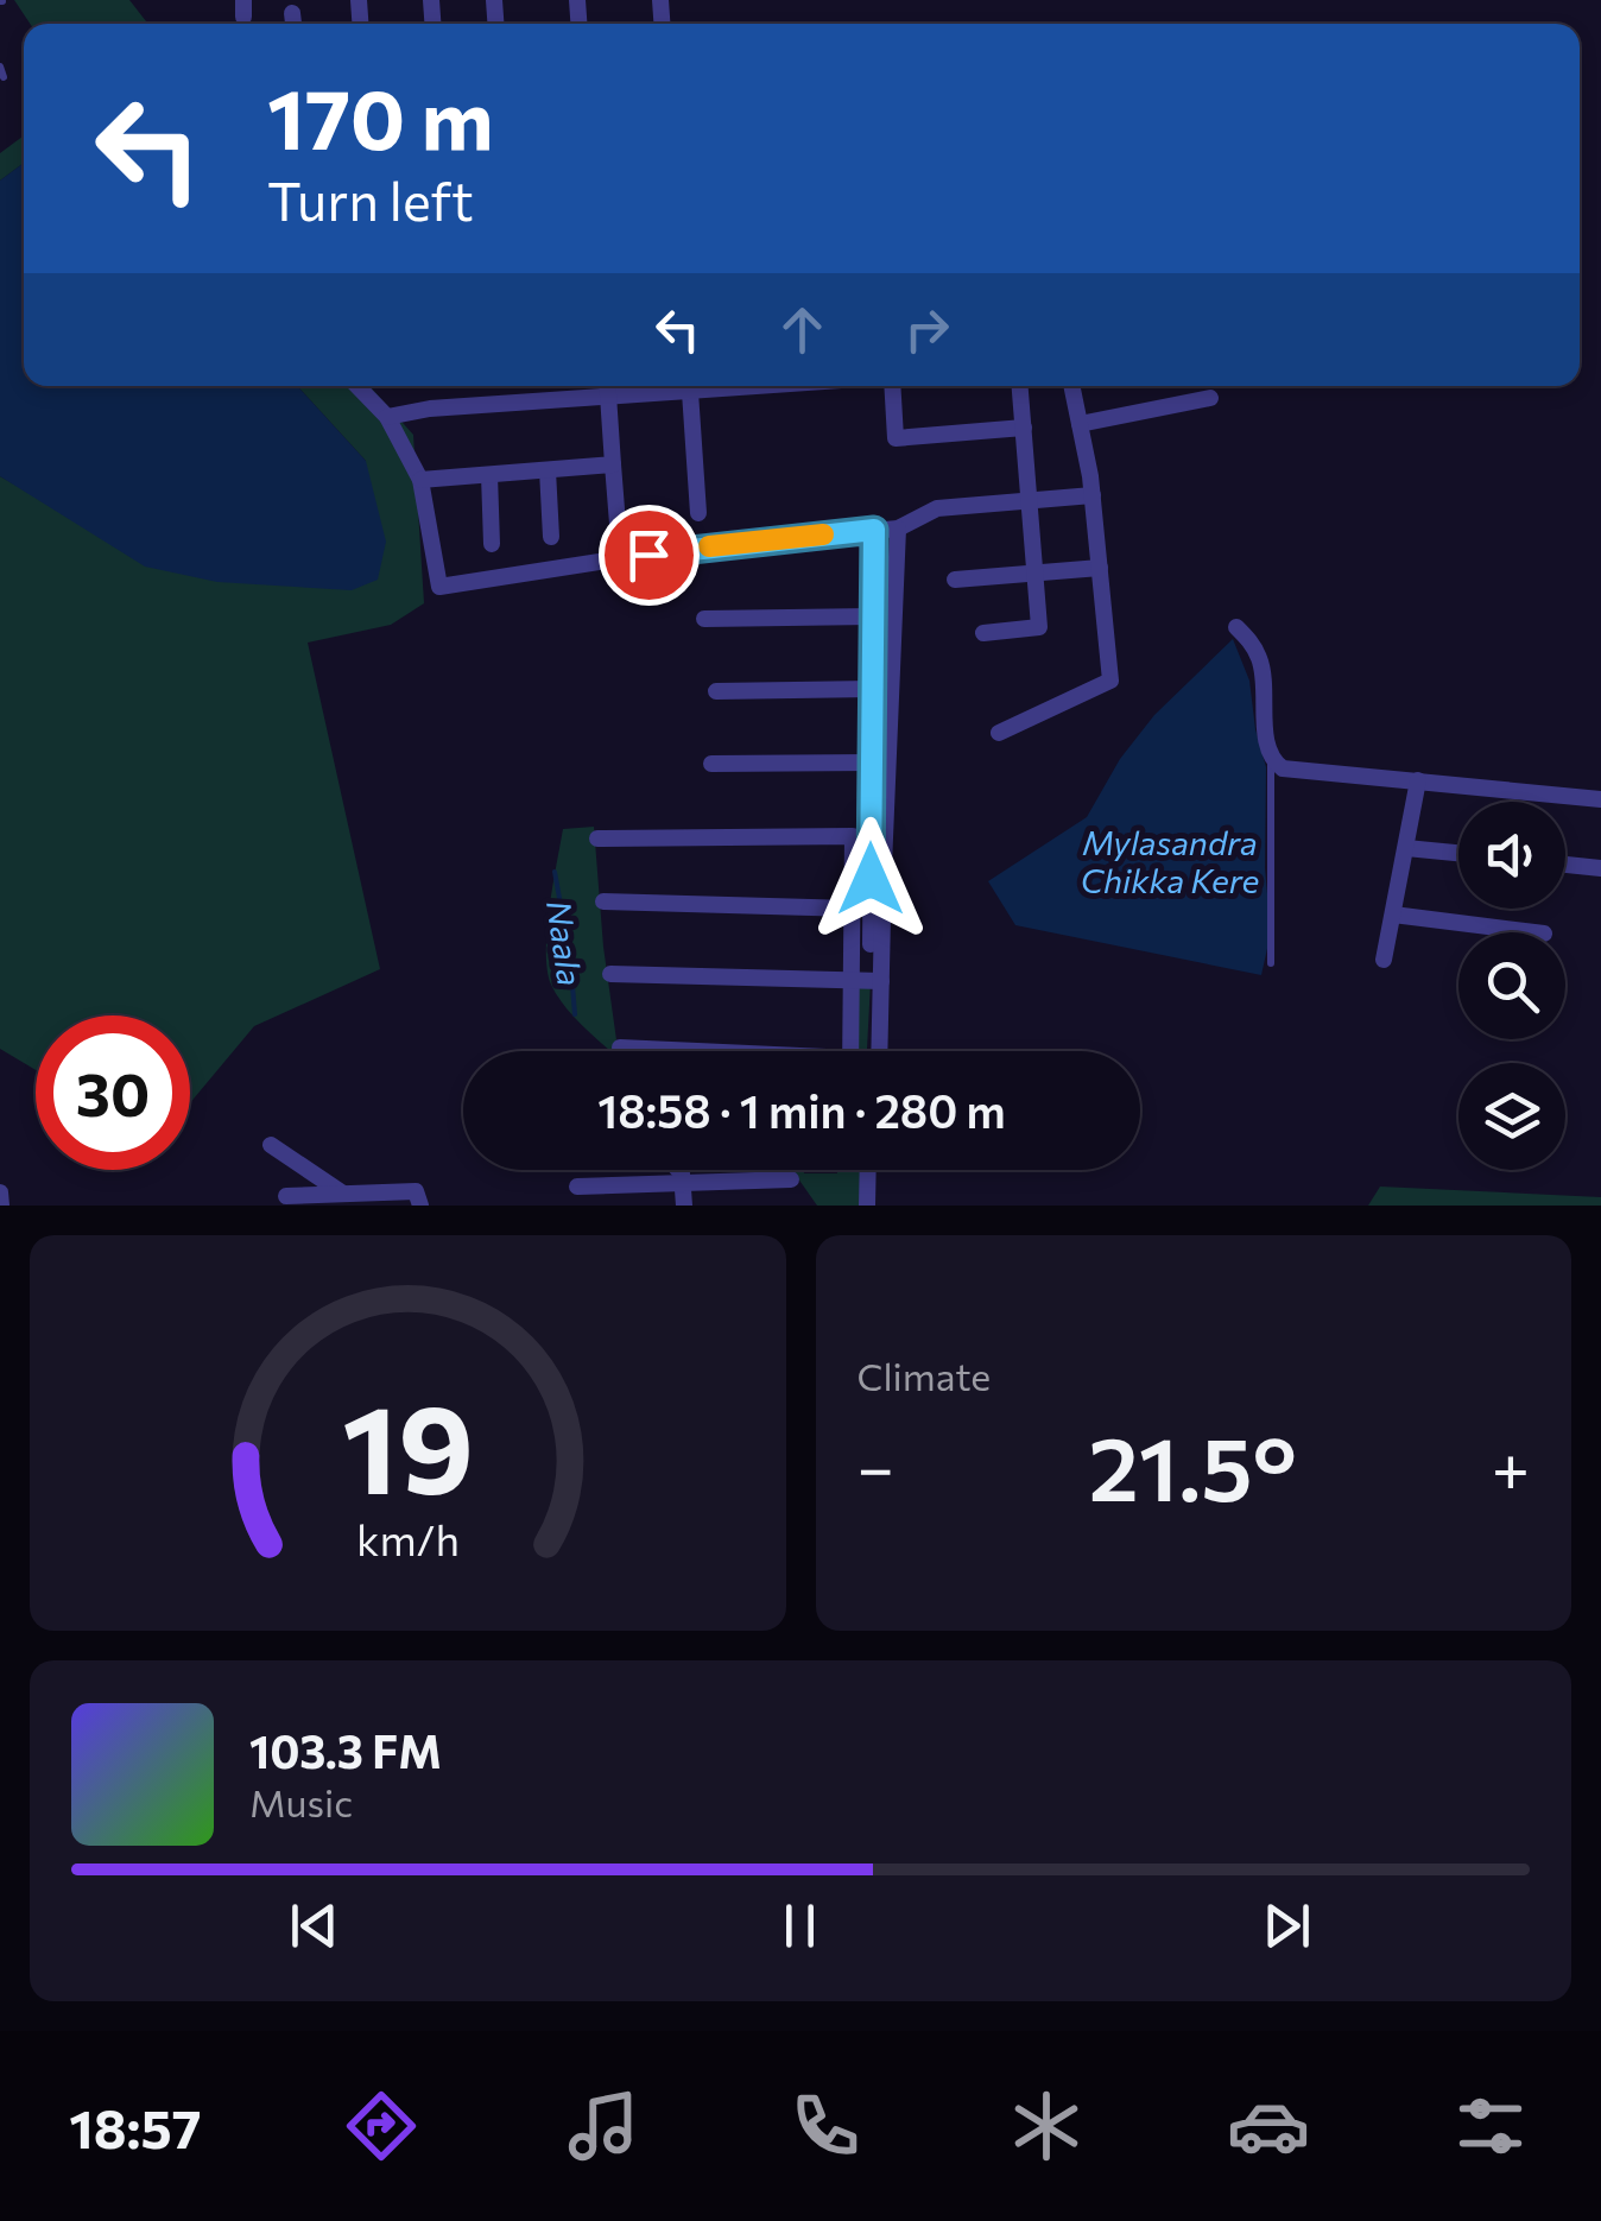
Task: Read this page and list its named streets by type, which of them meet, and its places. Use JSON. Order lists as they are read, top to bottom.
{
  "water": ["Mylasandra Chikka Kere", "Naala"],
  "page": {
    "turn": ["170 m", "Turn left"],
    "limit": "30",
    "trip": "18:58 · 1 min · 280 m",
    "tile": "Climate",
    "heat": ["−", "21.5°", "+"],
    "song": ["103.3 FM", "Music"],
    "tabs": "18:57",
    "gauge": ["19", "km/h"]
  }
}
